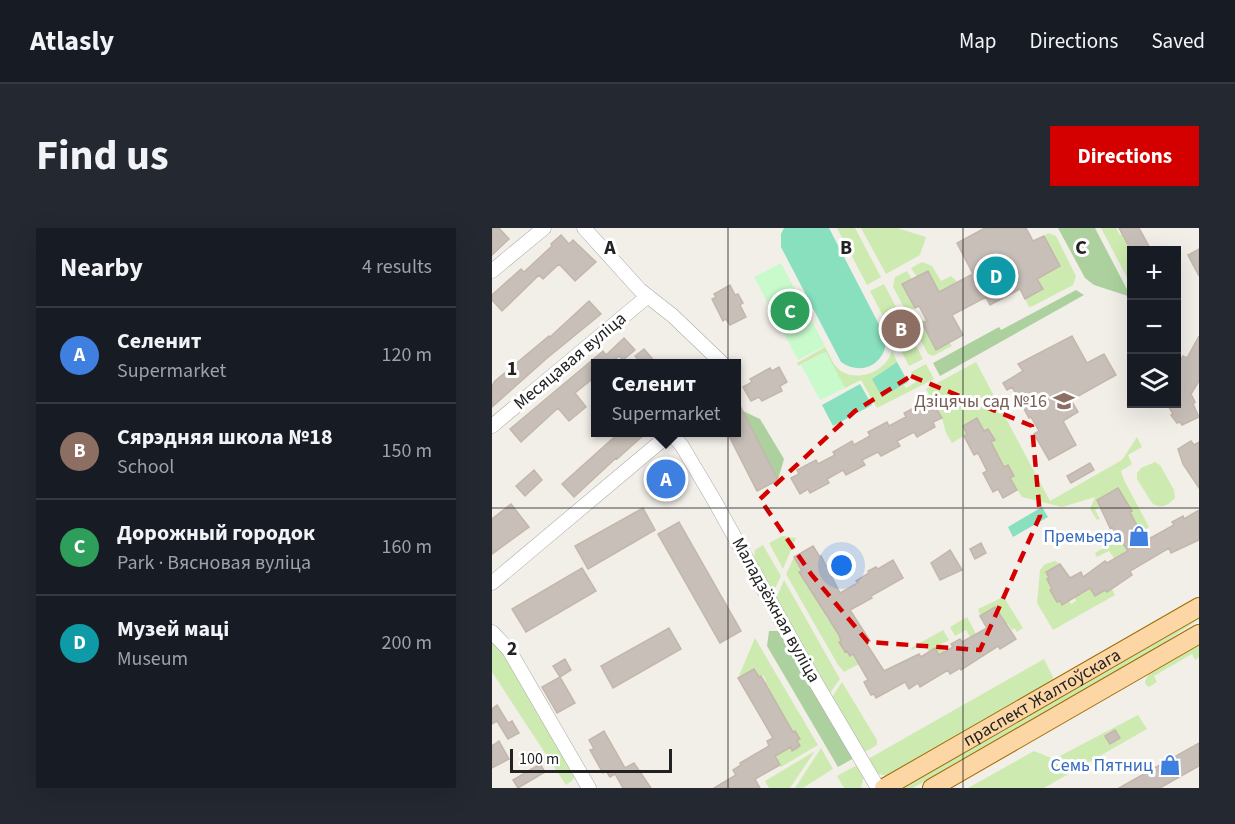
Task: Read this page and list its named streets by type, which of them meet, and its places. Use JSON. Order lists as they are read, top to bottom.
{
  "streets": {
    "main road": ["праспект Жалтоўскага"],
    "street": ["Месяцавая вуліца", "Маладзёжная вуліца"]
  },
  "places": {
    "school or university": ["Дзіцячы сад №16"],
    "shop": ["Премьера", "Семь Пятниц"]
  },
  "scale_bar": "100 m",
  "page": {
    "header": "Atlasly",
    "nav": ["Map", "Directions", "Saved"],
    "title": "Find us",
    "buttons": "Directions",
    "heading": ["Nearby", "4 results"],
    "map_buttons": ["+", "−"],
    "pins": [
      "D",
      "C",
      "B",
      "A"
    ],
    "list": [
      {
        "mark": "A",
        "name": "Селенит",
        "note": "Supermarket",
        "value": "120 m"
      },
      {
        "mark": "B",
        "name": "Сярэдняя школа №18",
        "note": "School",
        "value": "150 m"
      },
      {
        "mark": "C",
        "name": "Дорожный городок",
        "note": "Park · Вясновая вуліца",
        "value": "160 m"
      },
      {
        "mark": "D",
        "name": "Музей маці",
        "note": "Museum",
        "value": "200 m"
      }
    ],
    "popup": ["Селенит", "Supermarket"],
    "scale": "100 m"
  },
  "grid": {
    "columns": ["A", "B", "C"],
    "rows": ["1", "2"]
  }
}
